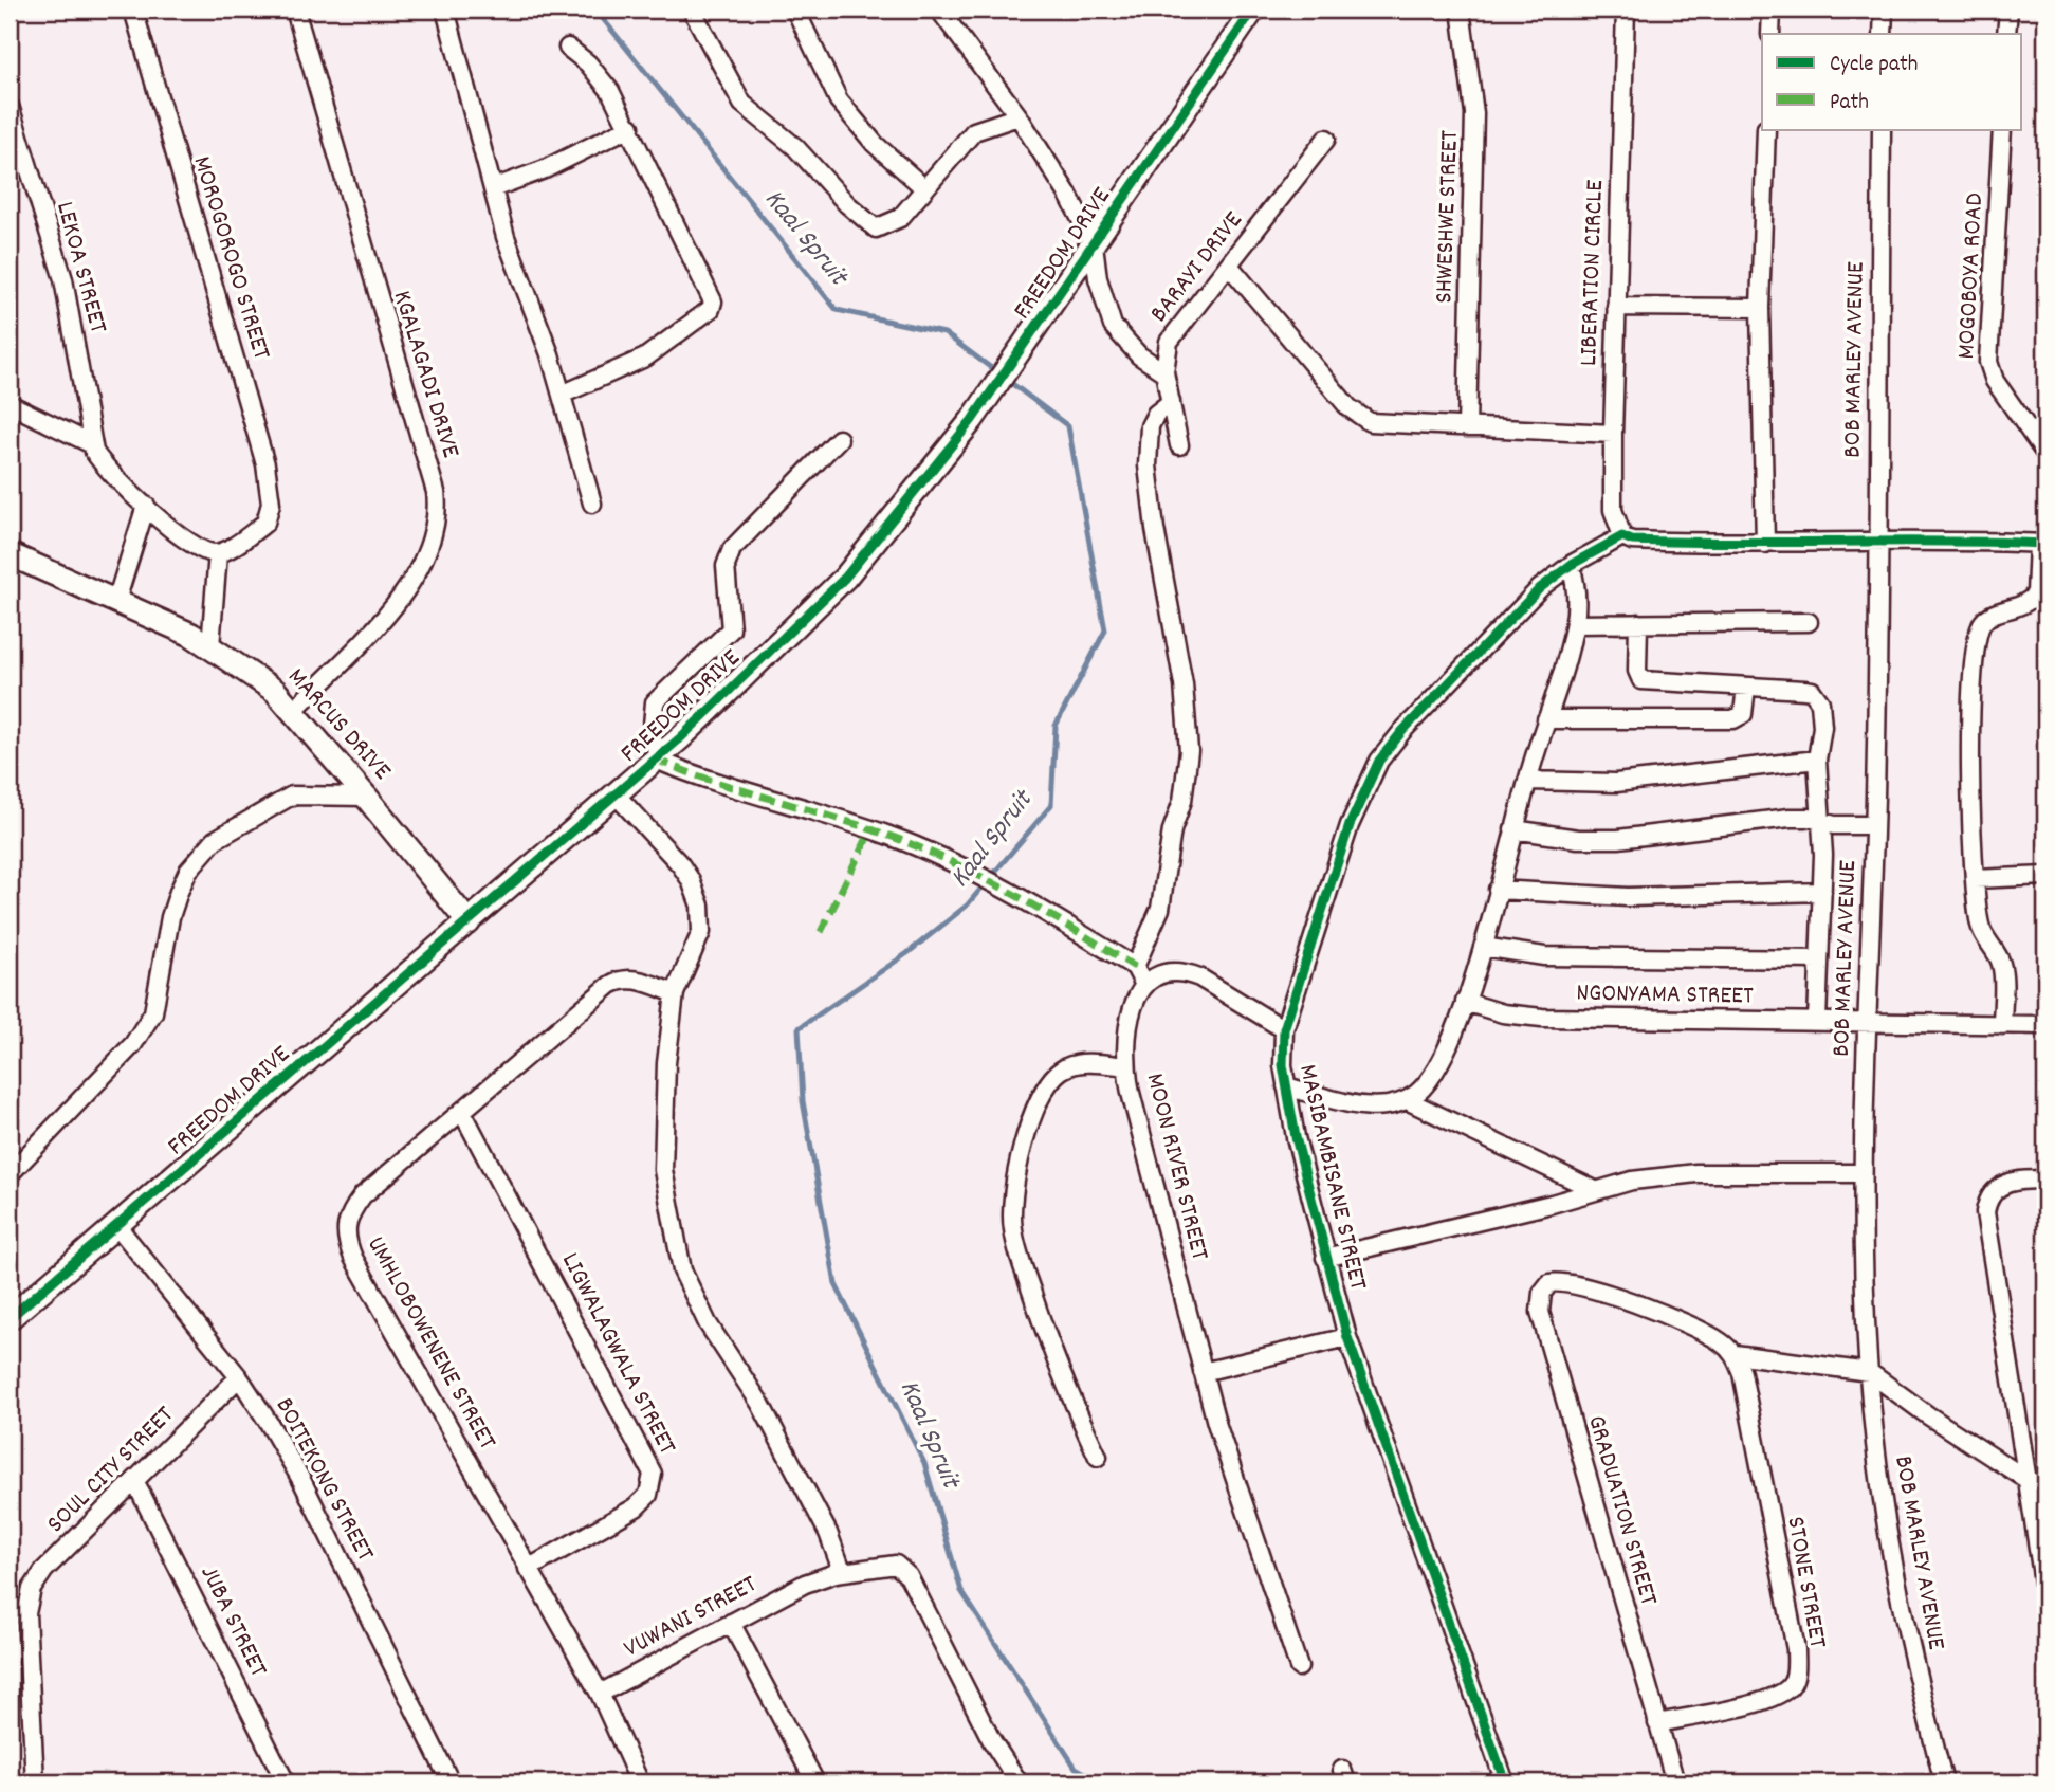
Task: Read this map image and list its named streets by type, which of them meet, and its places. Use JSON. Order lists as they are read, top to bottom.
{
  "streets": {
    "street": [
      "SHWESHWE STREET",
      "FREEDOM DRIVE",
      "MOROGOROGO STREET",
      "LEKOA STREET",
      "BARAYI DRIVE",
      "LIBERATION CIRCLE",
      "MOGOBOYA ROAD",
      "BOB MARLEY AVENUE",
      "KGALAGADI DRIVE",
      "MARCUS DRIVE",
      "NGONYAMA STREET",
      "MOON RIVER STREET",
      "MASIBAMBISANE STREET",
      "UMHLOBOWENENE STREET",
      "LIGWALAGWALA STREET",
      "SOUL CITY STREET",
      "BOITEKONG STREET",
      "GRADUATION STREET",
      "STONE STREET",
      "VUWANI STREET",
      "JUBA STREET"
    ]
  },
  "crossings": [
    ["FREEDOM DRIVE", "MARCUS DRIVE"],
    ["FREEDOM DRIVE", "BOITEKONG STREET"],
    ["BARAYI DRIVE", "MOON RIVER STREET"],
    ["LIBERATION CIRCLE", "MASIBAMBISANE STREET"],
    ["BOB MARLEY AVENUE", "NGONYAMA STREET"],
    ["KGALAGADI DRIVE", "MARCUS DRIVE"],
    ["UMHLOBOWENENE STREET", "LIGWALAGWALA STREET"],
    ["UMHLOBOWENENE STREET", "VUWANI STREET"],
    ["SOUL CITY STREET", "BOITEKONG STREET"],
    ["SOUL CITY STREET", "JUBA STREET"],
    ["GRADUATION STREET", "STONE STREET"]
  ],
  "water": ["Kaal Spruit"],
  "legend": ["Cycle path", "Path"]
}
